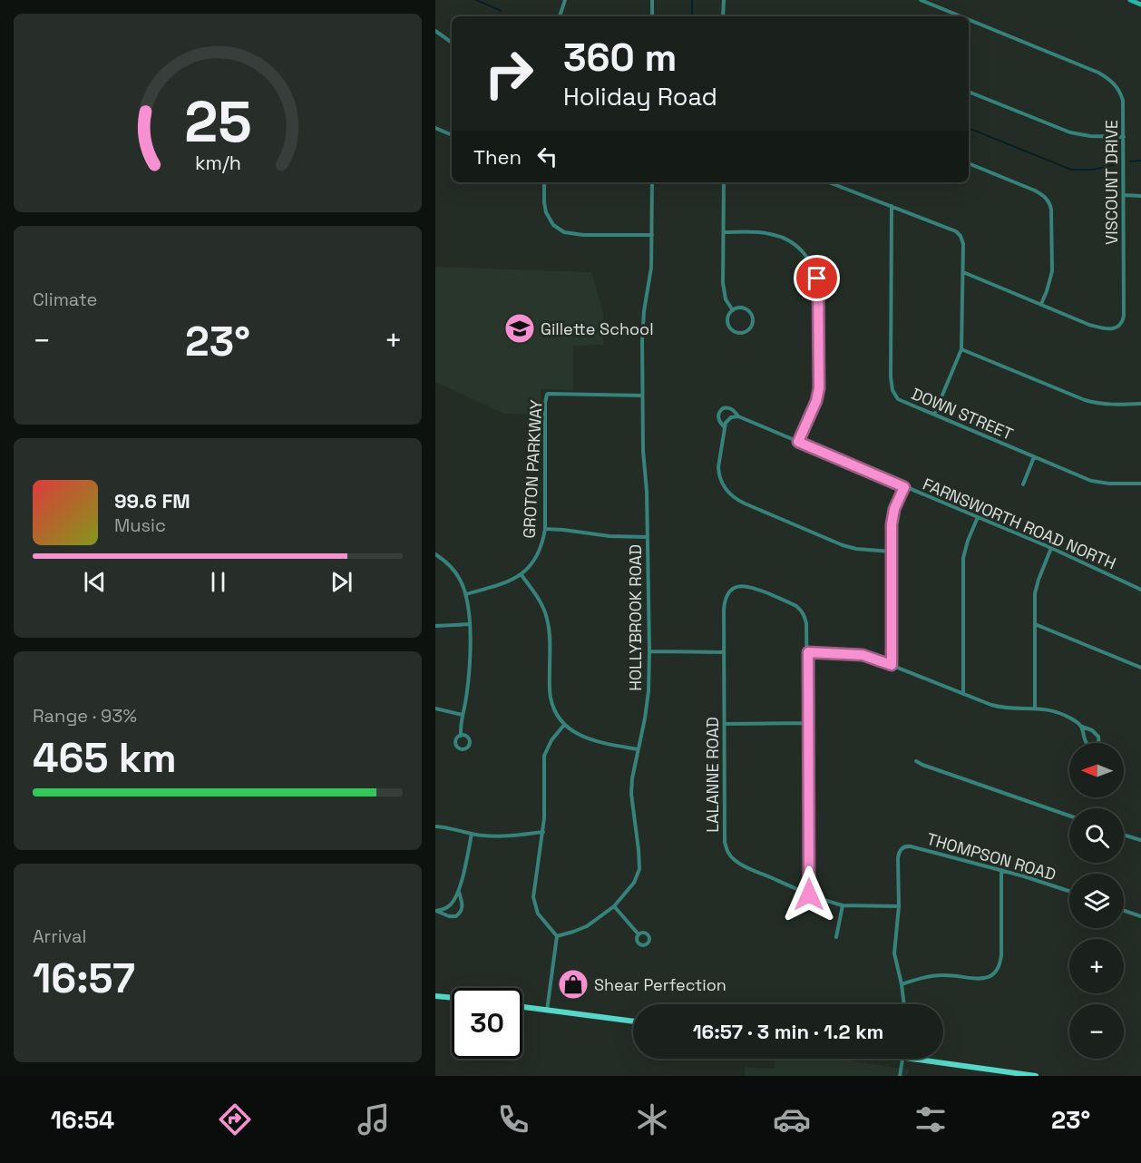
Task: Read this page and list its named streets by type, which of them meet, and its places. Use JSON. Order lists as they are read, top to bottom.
{
  "streets": {
    "street": [
      "VISCOUNT DRIVE",
      "DOWN STREET",
      "GROTON PARKWAY",
      "FARNSWORTH ROAD NORTH",
      "HOLLYBROOK ROAD",
      "LALANNE ROAD",
      "THOMPSON ROAD"
    ]
  },
  "crossings": [
    ["GROTON PARKWAY", "HOLLYBROOK ROAD"],
    ["LALANNE ROAD", "THOMPSON ROAD"]
  ],
  "places": {
    "school or university": ["Gillette School"],
    "shop": ["Shear Perfection"]
  },
  "north": "left",
  "page": {
    "turn": ["360 m", "Holiday Road"],
    "then": "Then",
    "tile": [
      "Climate",
      ["Range · 93%", "465 km"],
      ["Arrival", "16:57"]
    ],
    "heat": ["−", "23°", "+"],
    "song": ["99.6 FM", "Music"],
    "map_buttons": ["+", "−"],
    "limit": "30",
    "trip": "16:57 · 3 min · 1.2 km",
    "tabs": ["16:54", "23°"],
    "gauge": ["25", "km/h"]
  }
}
